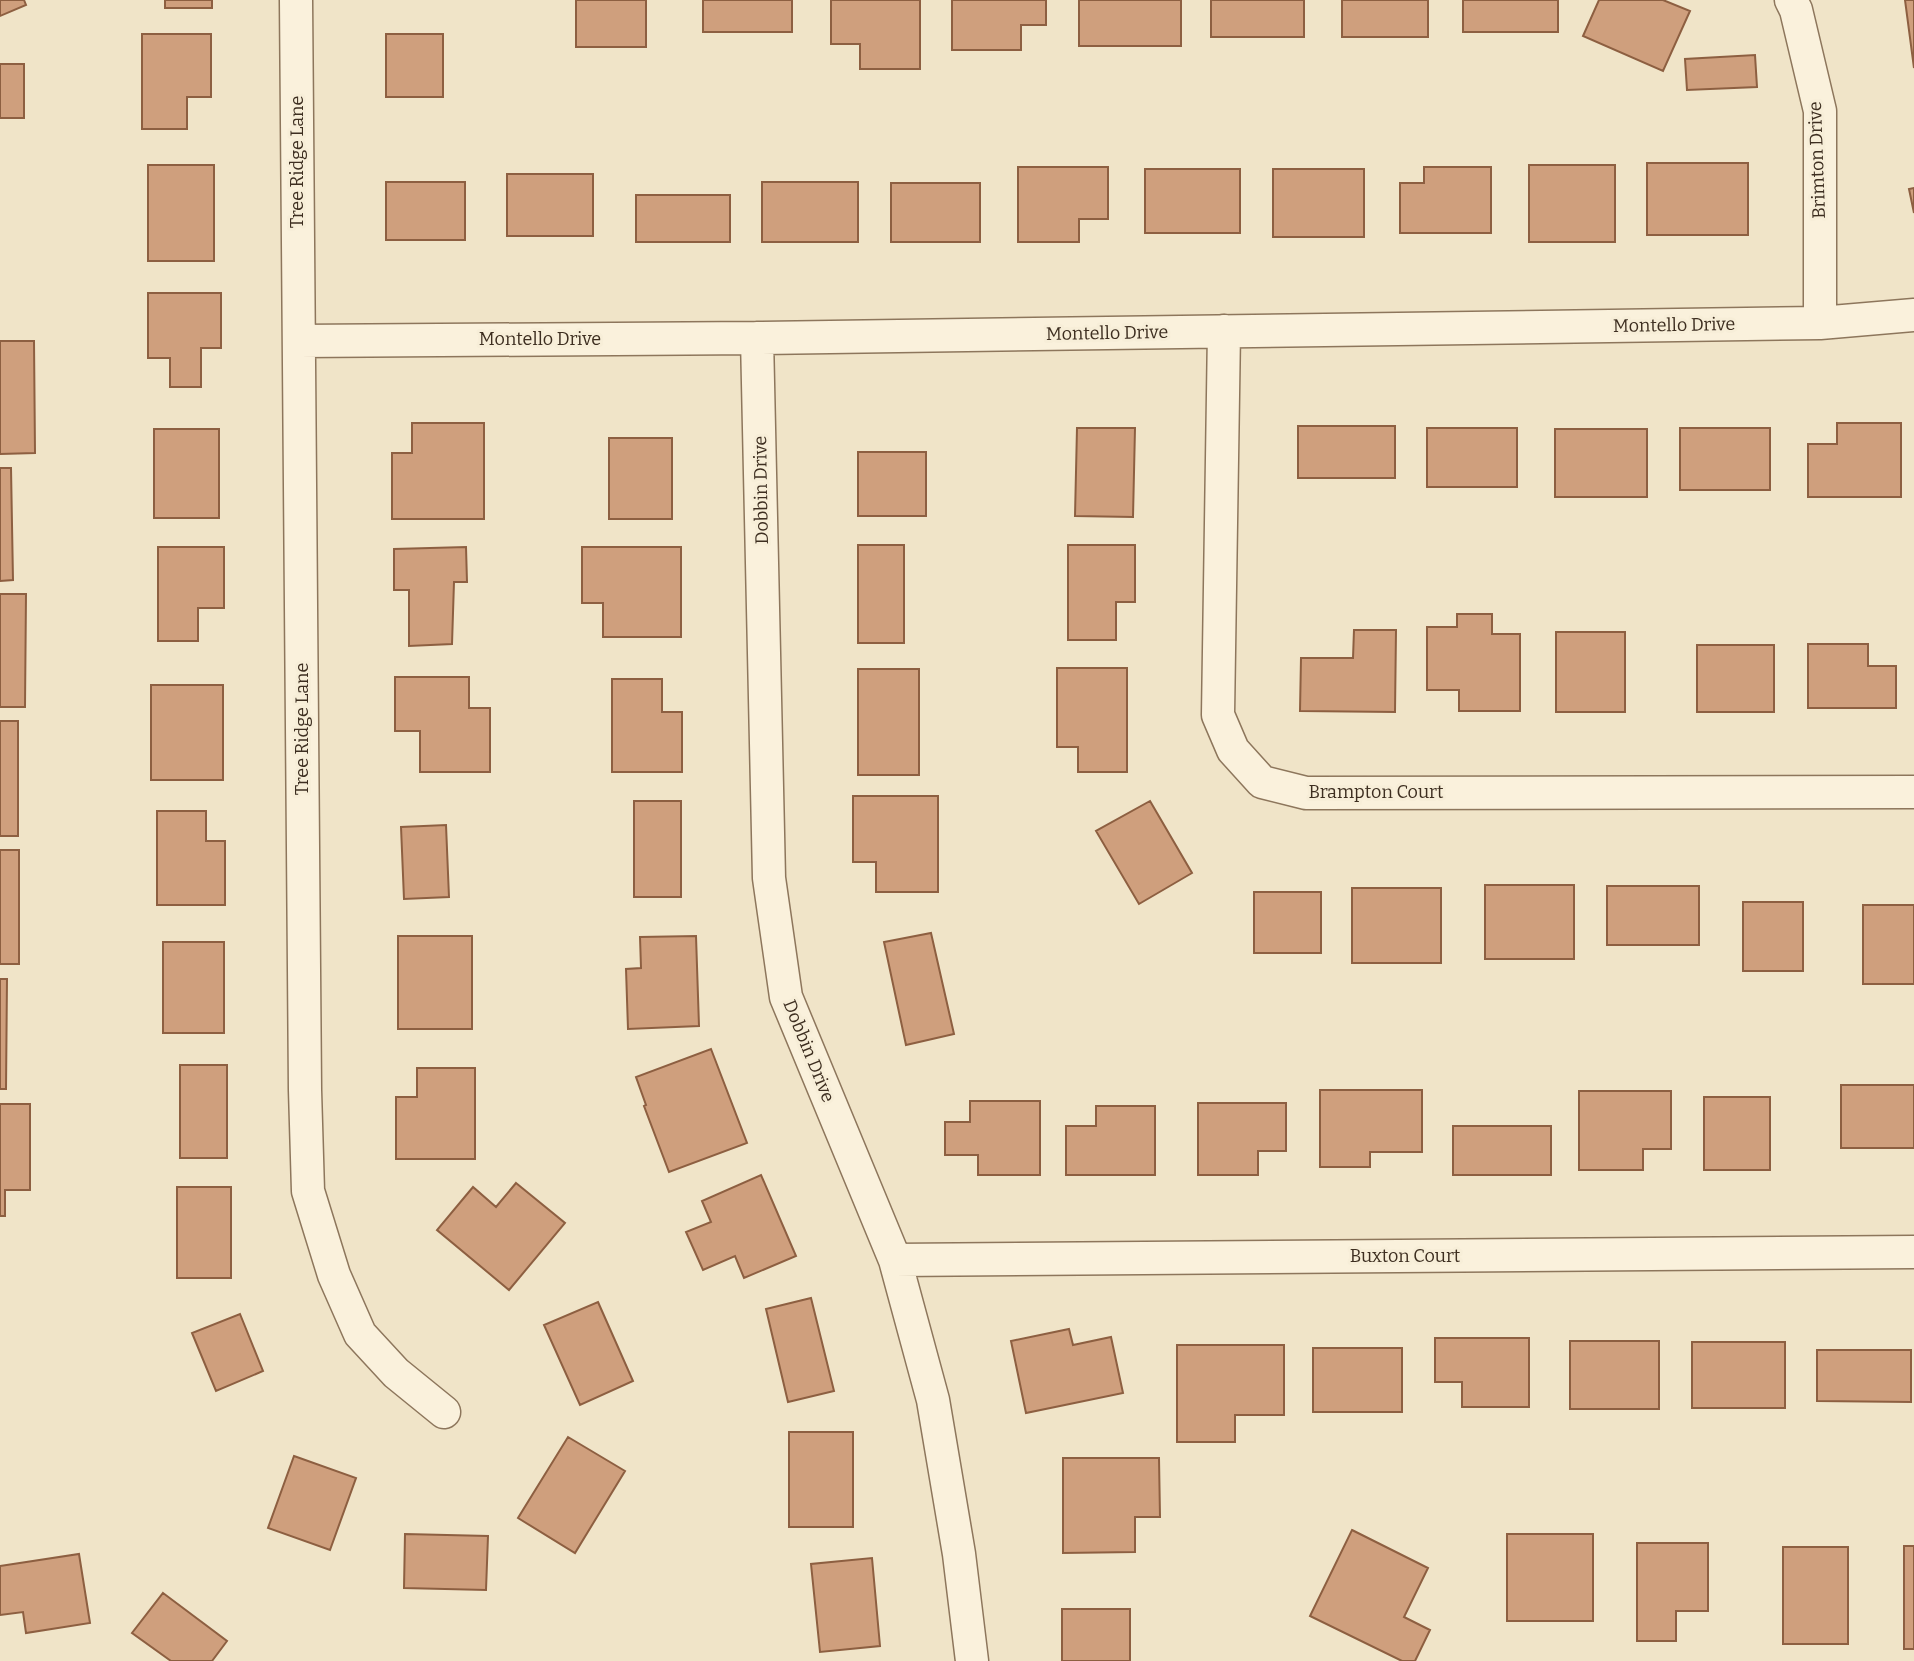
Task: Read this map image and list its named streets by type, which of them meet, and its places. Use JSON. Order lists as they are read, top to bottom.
{
  "streets": {
    "street": [
      "Brimton Drive",
      "Tree Ridge Lane",
      "Montello Drive",
      "Dobbin Drive",
      "Brampton Court",
      "Buxton Court"
    ]
  },
  "crossings": [
    ["Brimton Drive", "Montello Drive"],
    ["Tree Ridge Lane", "Montello Drive"],
    ["Montello Drive", "Dobbin Drive"],
    ["Montello Drive", "Brampton Court"],
    ["Dobbin Drive", "Buxton Court"]
  ]
}
